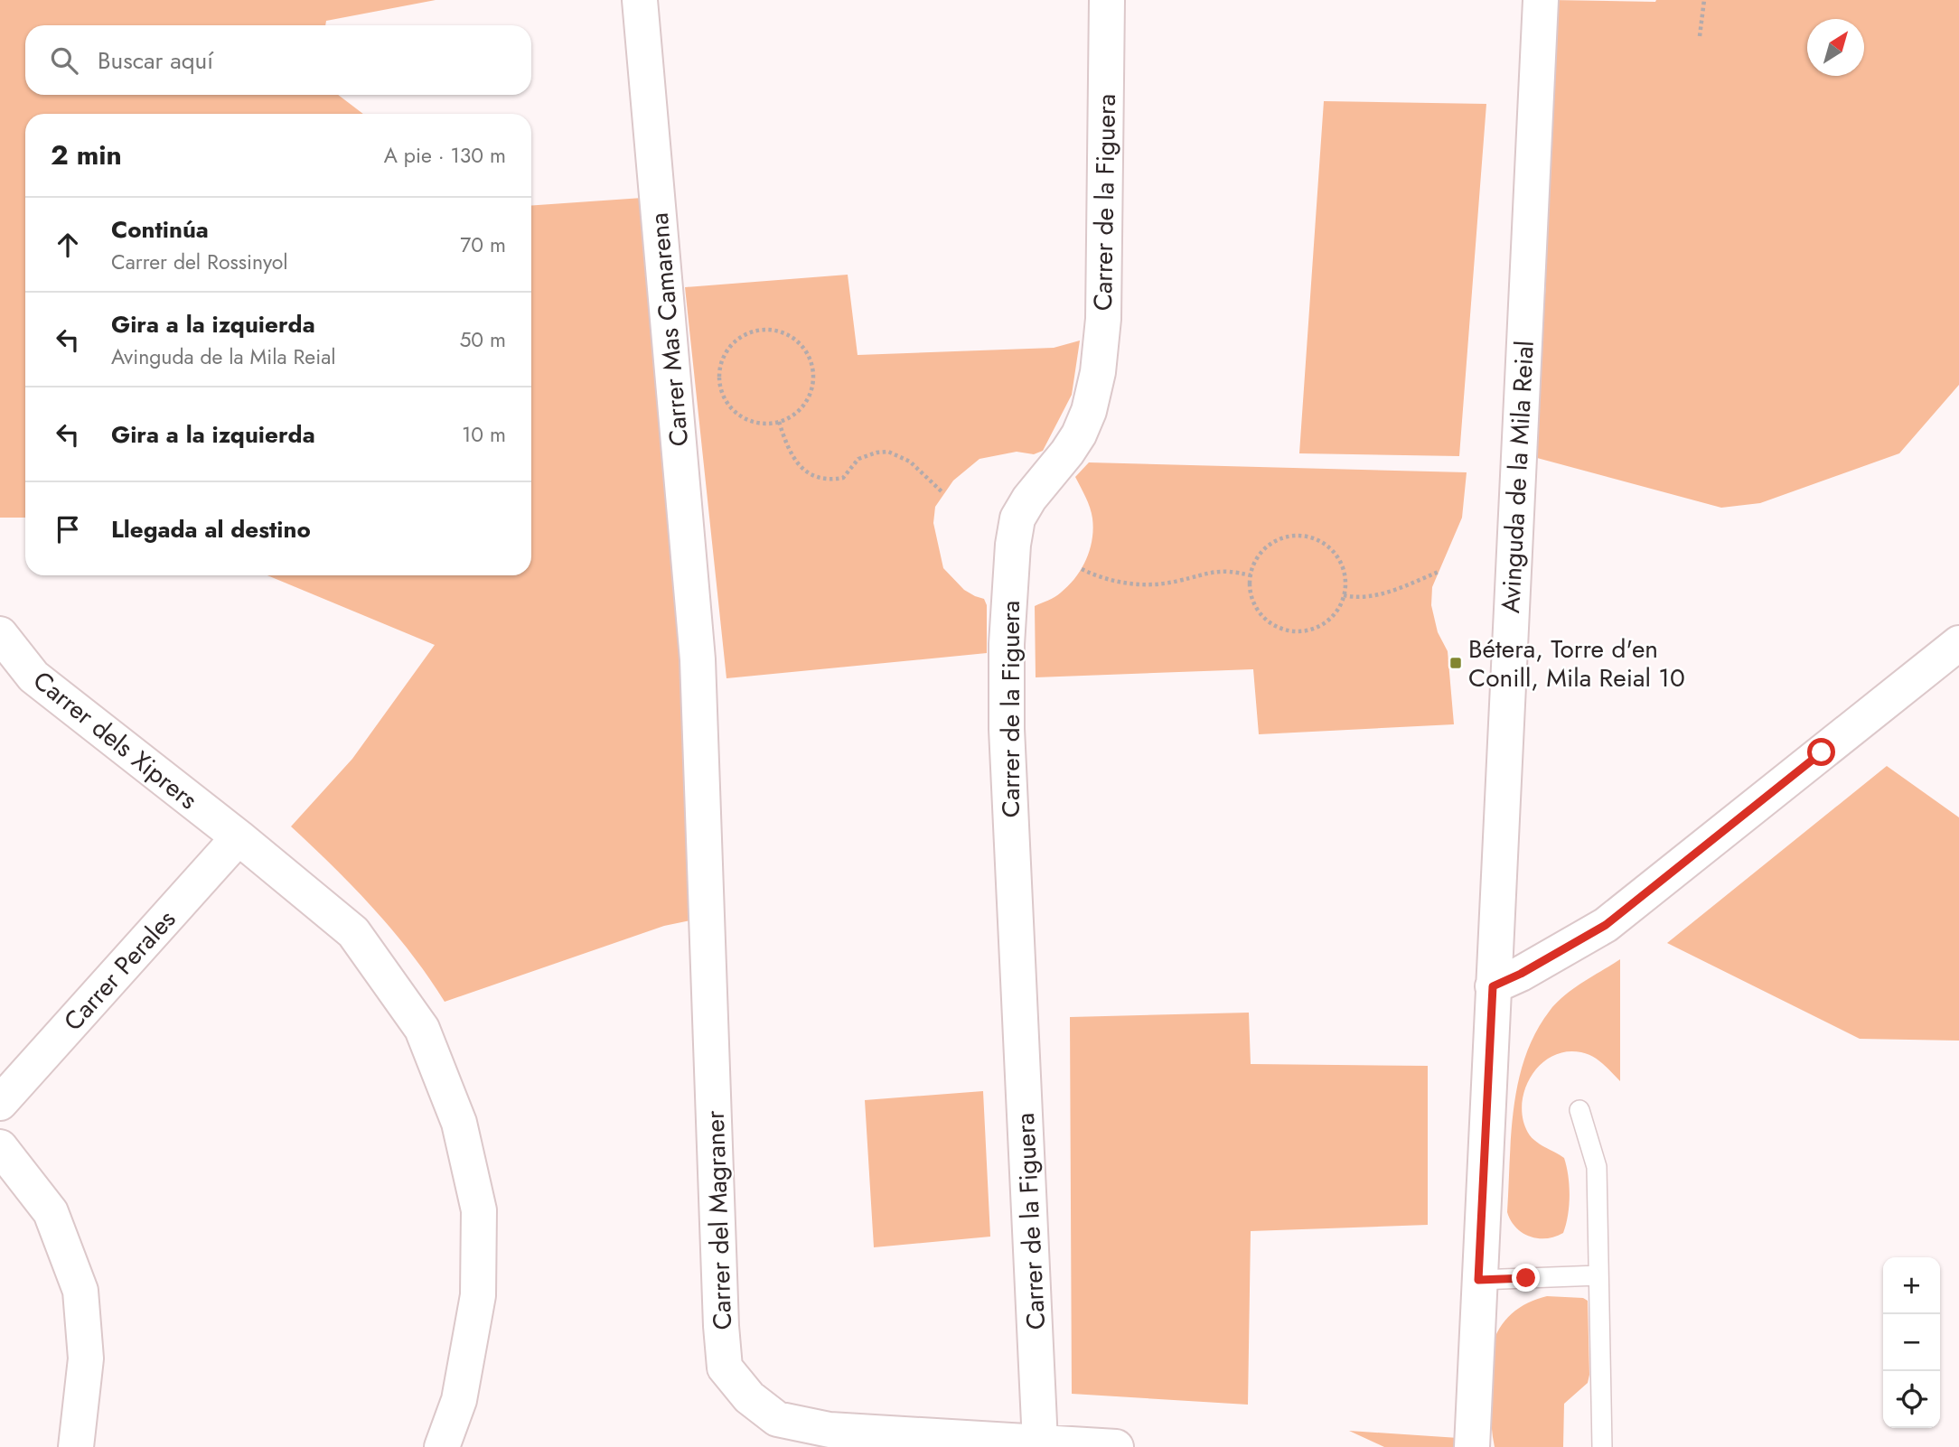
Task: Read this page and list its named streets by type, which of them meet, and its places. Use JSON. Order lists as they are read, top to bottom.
{
  "streets": {
    "street": [
      "Carrer de la Figuera",
      "Carrer Mas Camarena",
      "Avinguda de la Mila Reial",
      "Carrer dels Xiprers",
      "Carrer Perales",
      "Carrer del Magraner"
    ]
  },
  "crossings": [
    ["Carrer de la Figuera", "Carrer del Magraner"],
    ["Carrer Mas Camarena", "Carrer del Magraner"],
    ["Carrer dels Xiprers", "Carrer Perales"]
  ],
  "places": {
    "transit": ["Bétera, Torre d'en Conill, Mila Reial 10"]
  },
  "north": "top right",
  "page": {
    "search": "Buscar aquí",
    "heading": ["2 min", "A pie · 130 m"],
    "list": [
      ["Continúa", "Carrer del Rossinyol", "70 m"],
      ["Gira a la izquierda", "Avinguda de la Mila Reial", "50 m"],
      ["Gira a la izquierda", "10 m"],
      "Llegada al destino"
    ],
    "map_buttons": ["+", "−"]
  }
}
